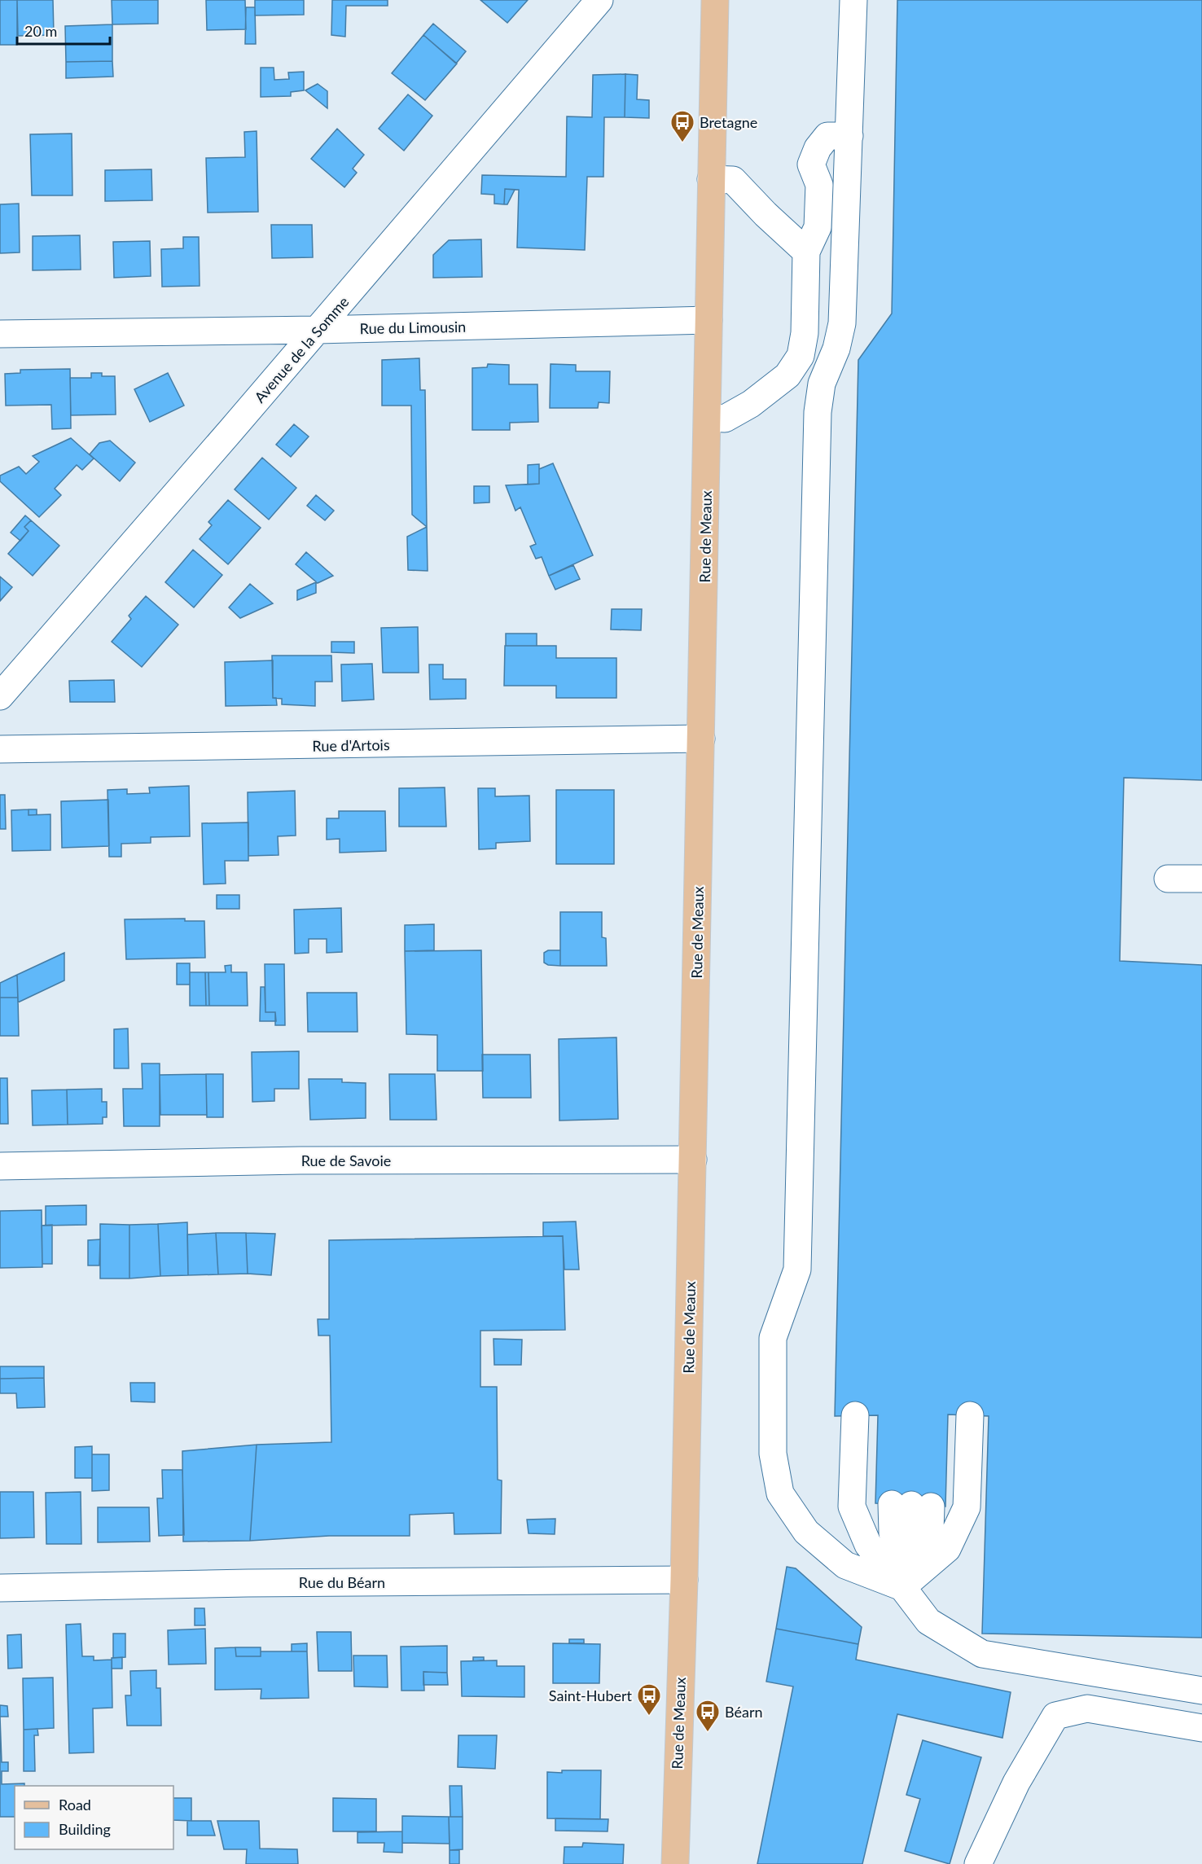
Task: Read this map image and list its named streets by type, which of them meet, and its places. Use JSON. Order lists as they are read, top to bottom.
{
  "streets": {
    "main road": ["Rue de Meaux"],
    "street": [
      "Rue du Limousin",
      "Avenue de la Somme",
      "Rue d'Artois",
      "Rue de Savoie",
      "Rue du Béarn"
    ]
  },
  "crossings": [
    ["Rue du Limousin", "Avenue de la Somme"],
    ["Rue du Limousin", "Rue de Meaux"],
    ["Rue de Meaux", "Rue d'Artois"],
    ["Rue de Meaux", "Rue de Savoie"],
    ["Rue de Meaux", "Rue du Béarn"]
  ],
  "places": {
    "bus stop": ["Bretagne", "Saint-Hubert", "Béarn"]
  },
  "legend": ["Road", "Building"],
  "scale_bar": "20 m"
}
